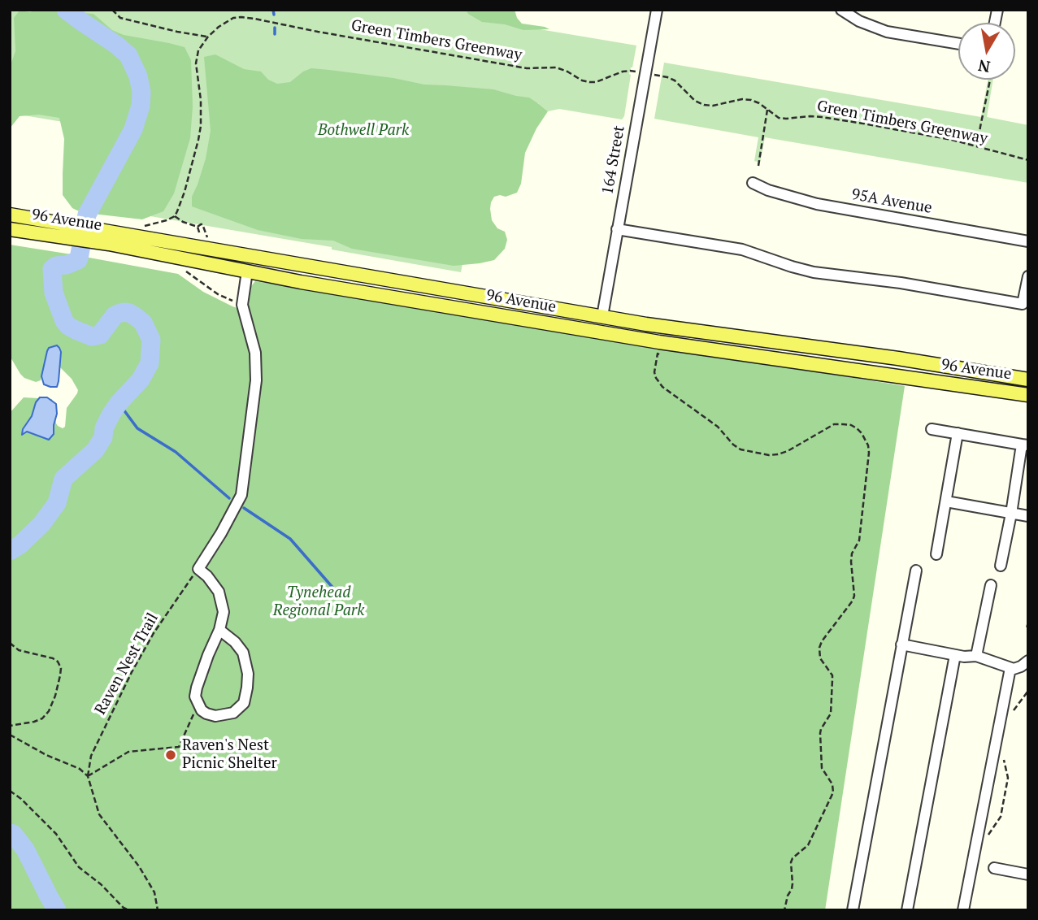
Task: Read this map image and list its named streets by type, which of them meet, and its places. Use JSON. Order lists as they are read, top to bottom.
{
  "streets": {
    "main road": ["96 Avenue"],
    "street": ["164 Street", "95A Avenue"],
    "path": ["Green Timbers Greenway", "Raven Nest Trail"]
  },
  "crossings": [
    ["164 Street", "96 Avenue"]
  ],
  "parks": ["Bothwell Park", "Tynehead Regional Park"],
  "places": ["Raven's Nest Picnic Shelter"],
  "north": "bottom"
}
